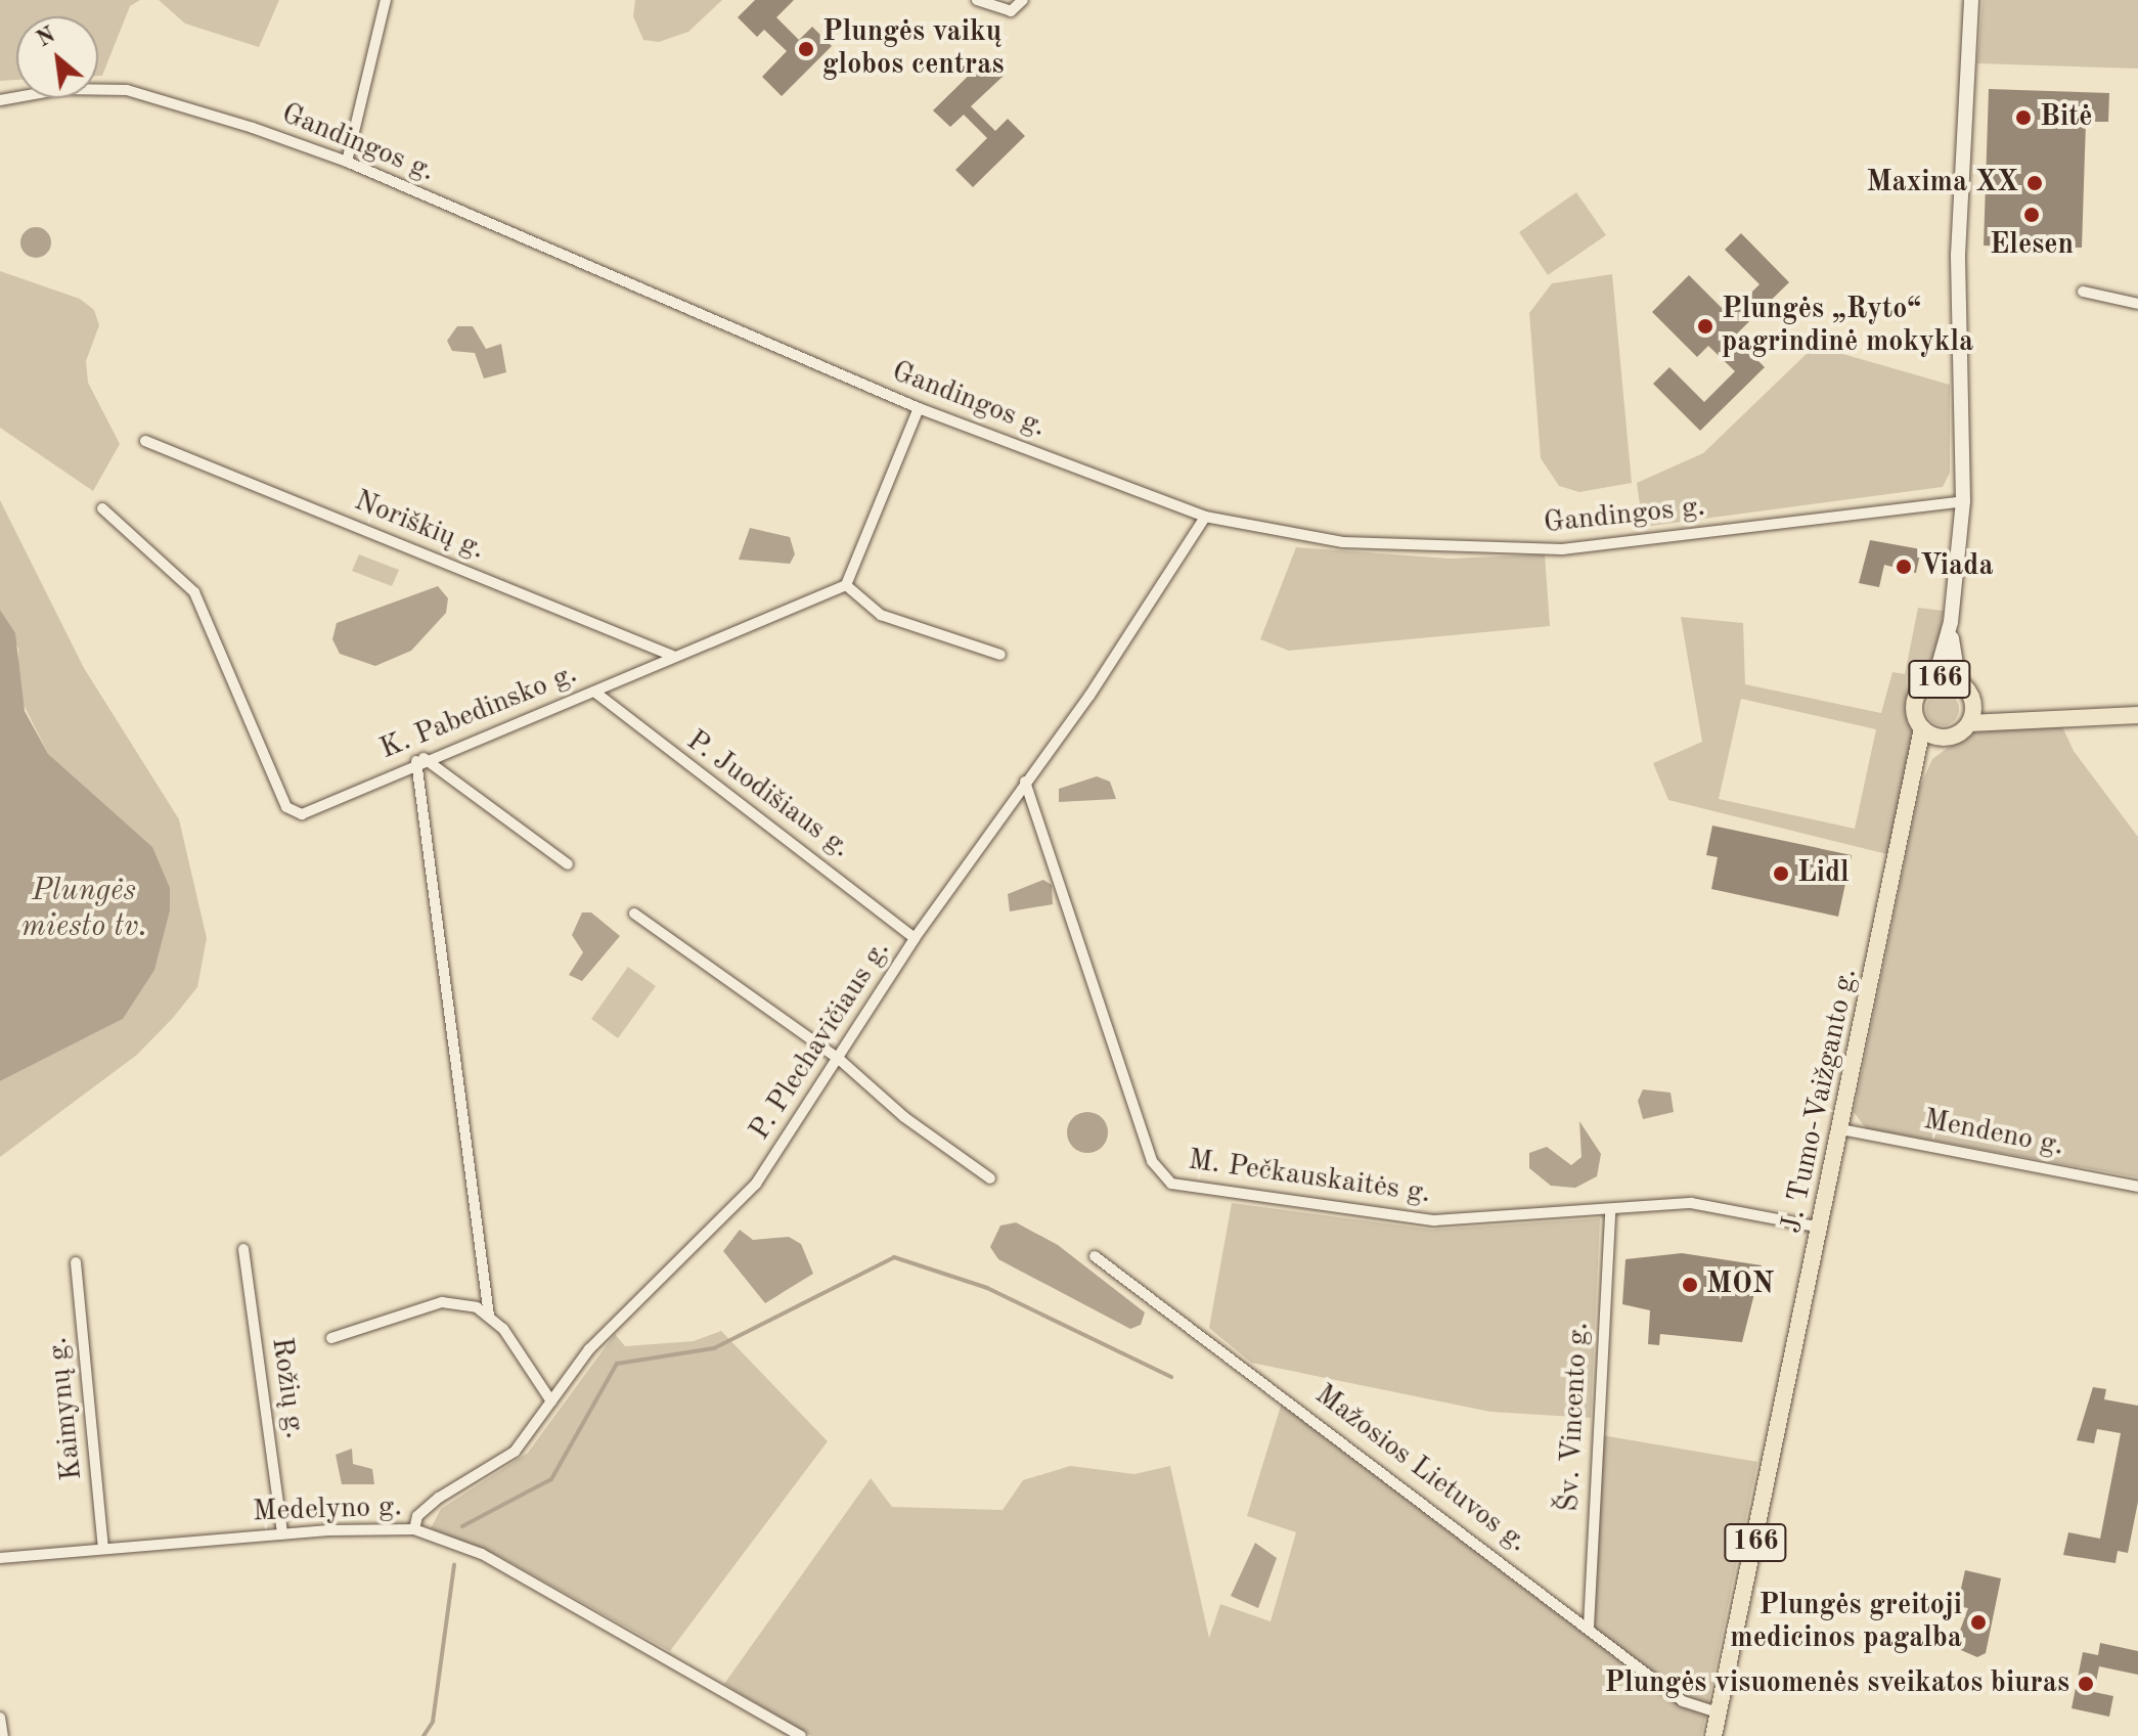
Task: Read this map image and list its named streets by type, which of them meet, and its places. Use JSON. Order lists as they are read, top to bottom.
{
  "streets": {
    "main road": ["166", "J. Tumo-Vaižganto g."],
    "street": [
      "Gandingos g.",
      "Noriškių g.",
      "K. Pabedinsko g.",
      "P. Juodišiaus g.",
      "P. Plechavičiaus g.",
      "Mendeno g.",
      "M. Pečkauskaitės g.",
      "Rožių g.",
      "Kaimynų g.",
      "Šv. Vincento g.",
      "Mažosios Lietuvos g.",
      "Medelyno g."
    ]
  },
  "crossings": [
    ["Gandingos g.", "P. Plechavičiaus g."],
    ["Noriškių g.", "K. Pabedinsko g."],
    ["166", "J. Tumo-Vaižganto g."],
    ["166", "Mažosios Lietuvos g."],
    ["K. Pabedinsko g.", "P. Juodišiaus g."],
    ["P. Juodišiaus g.", "P. Plechavičiaus g."],
    ["P. Plechavičiaus g.", "M. Pečkauskaitės g."],
    ["P. Plechavičiaus g.", "Medelyno g."],
    ["J. Tumo-Vaižganto g.", "Mendeno g."],
    ["J. Tumo-Vaižganto g.", "M. Pečkauskaitės g."],
    ["J. Tumo-Vaižganto g.", "Mažosios Lietuvos g."],
    ["M. Pečkauskaitės g.", "Šv. Vincento g."],
    ["Rožių g.", "Medelyno g."],
    ["Kaimynų g.", "Medelyno g."],
    ["Šv. Vincento g.", "Mažosios Lietuvos g."]
  ],
  "water": ["Plungės miesto tv."],
  "places": [
    "Plungės vaikų globos centras",
    "Bitė",
    "Maxima XX",
    "Elesen",
    "Plungės „Ryto“ pagrindinė mokykla",
    "Viada",
    "Lidl",
    "MON",
    "Plungės greitoji medicinos pagalba",
    "Plungės visuomenės sveikatos biuras"
  ],
  "north": "top left"
}
